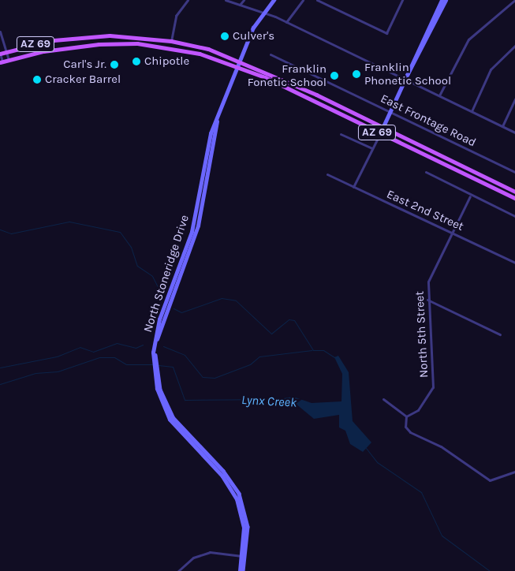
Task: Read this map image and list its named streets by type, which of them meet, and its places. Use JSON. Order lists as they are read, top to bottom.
{
  "streets": {
    "main road": ["AZ 69"],
    "street": [
      "East Frontage Road",
      "East 2nd Street",
      "North Stoneridge Drive",
      "North 5th Street"
    ]
  },
  "crossings": [
    ["AZ 69", "North Stoneridge Drive"],
    ["East 2nd Street", "North 5th Street"]
  ],
  "water": ["Lynx Creek"],
  "places": [
    "Culver's",
    "Chipotle",
    "Carl's Jr.",
    "Franklin Phonetic School",
    "Franklin Fonetic School",
    "Cracker Barrel"
  ]
}
